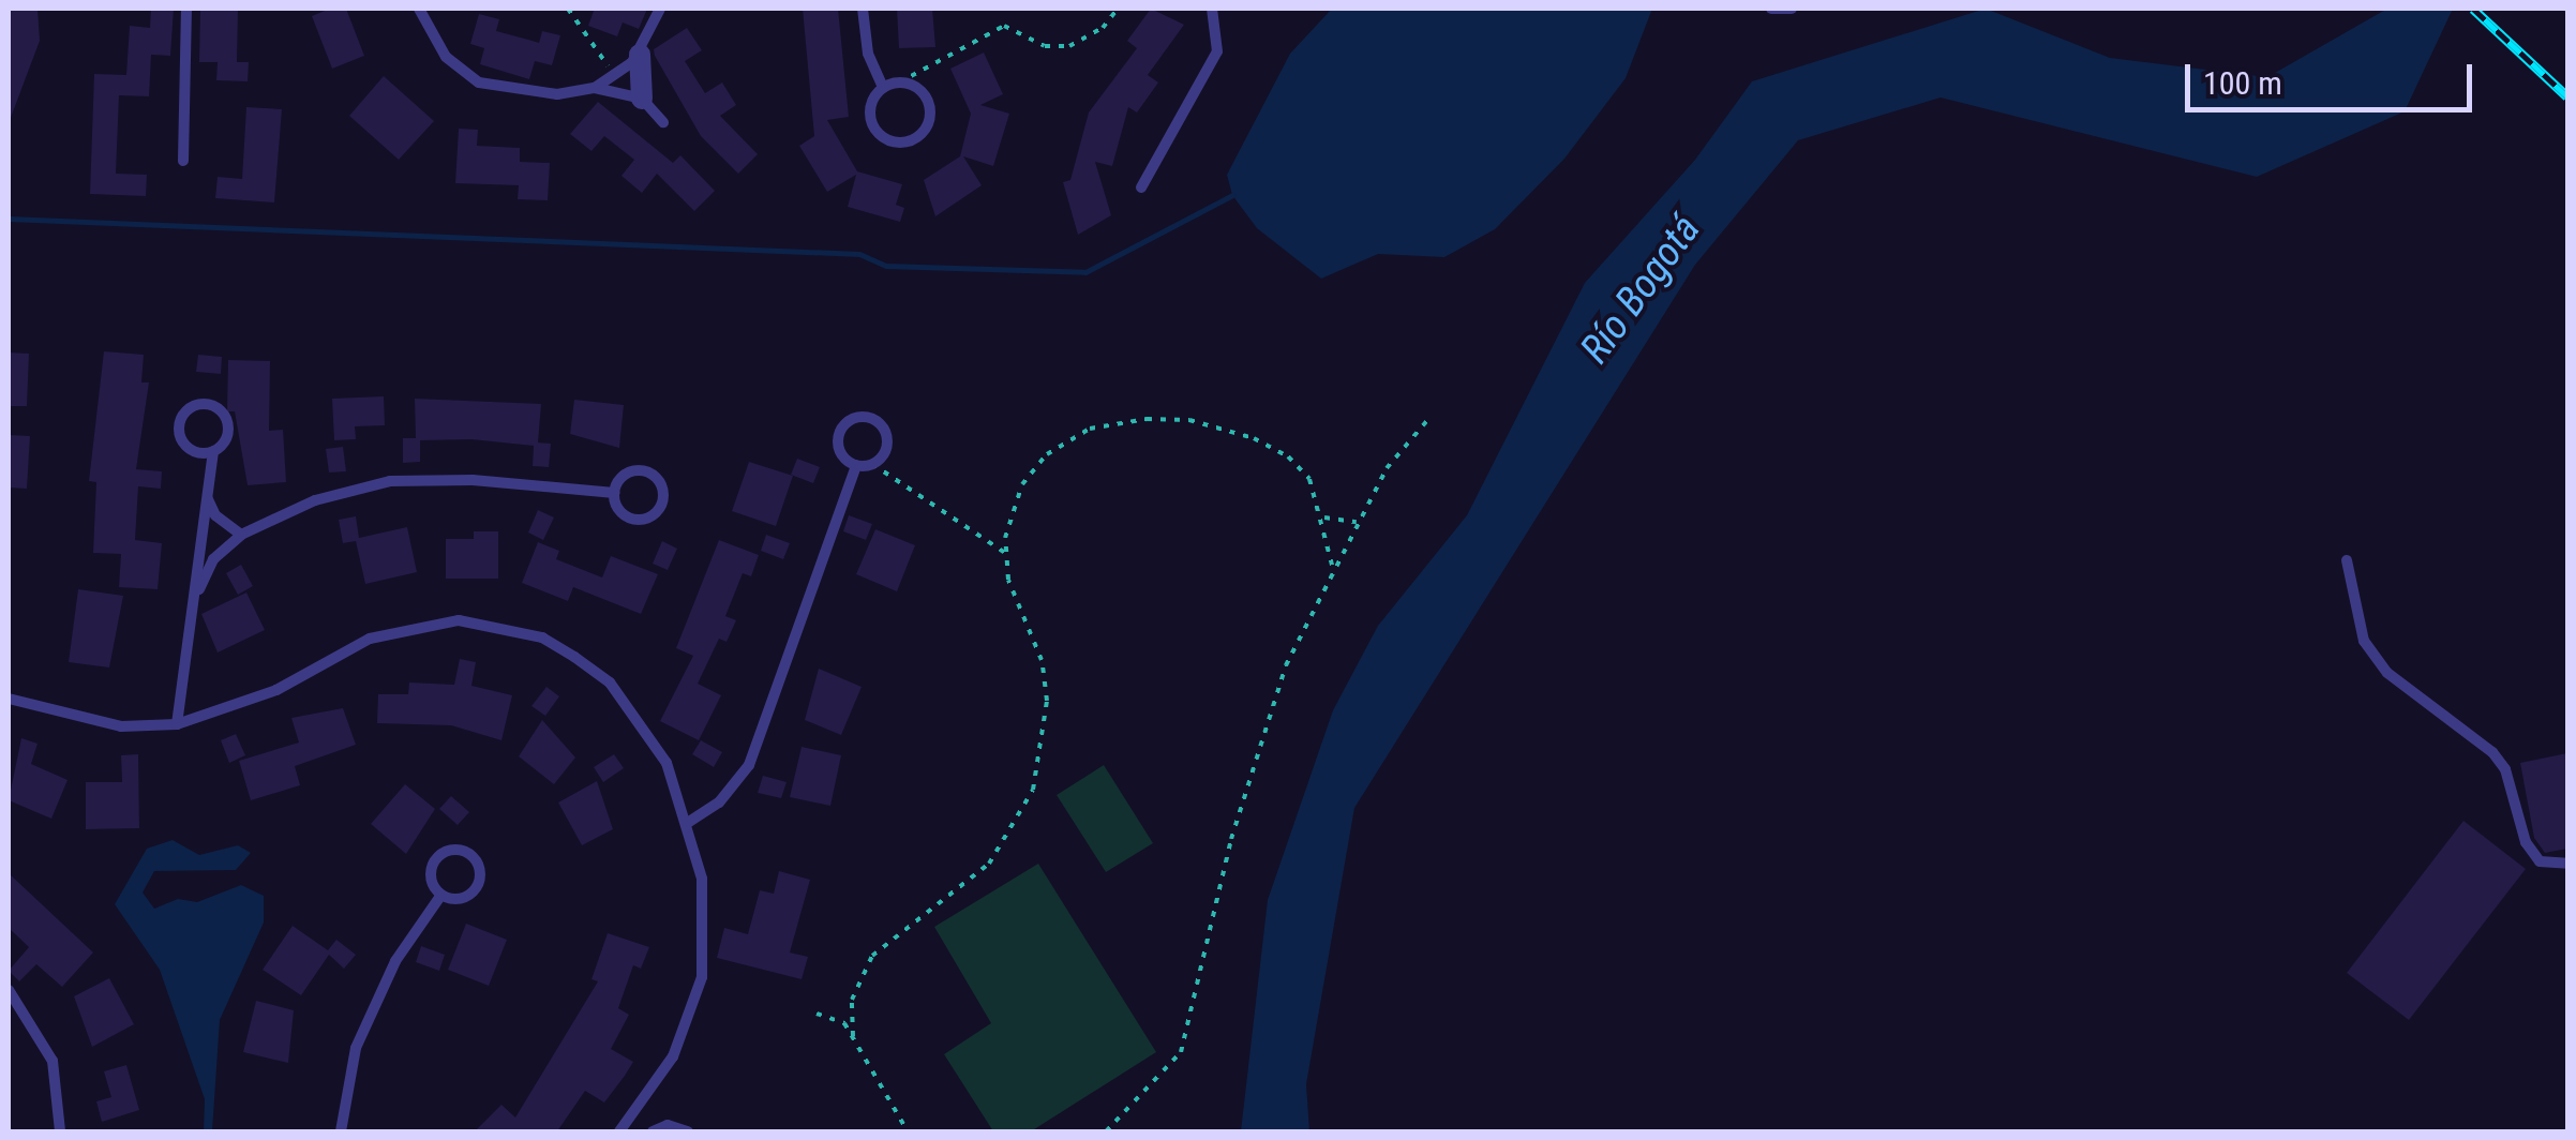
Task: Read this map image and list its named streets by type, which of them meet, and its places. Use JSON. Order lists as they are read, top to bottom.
{
  "water": ["Río Bogotá"],
  "scale_bar": "100 m"
}
